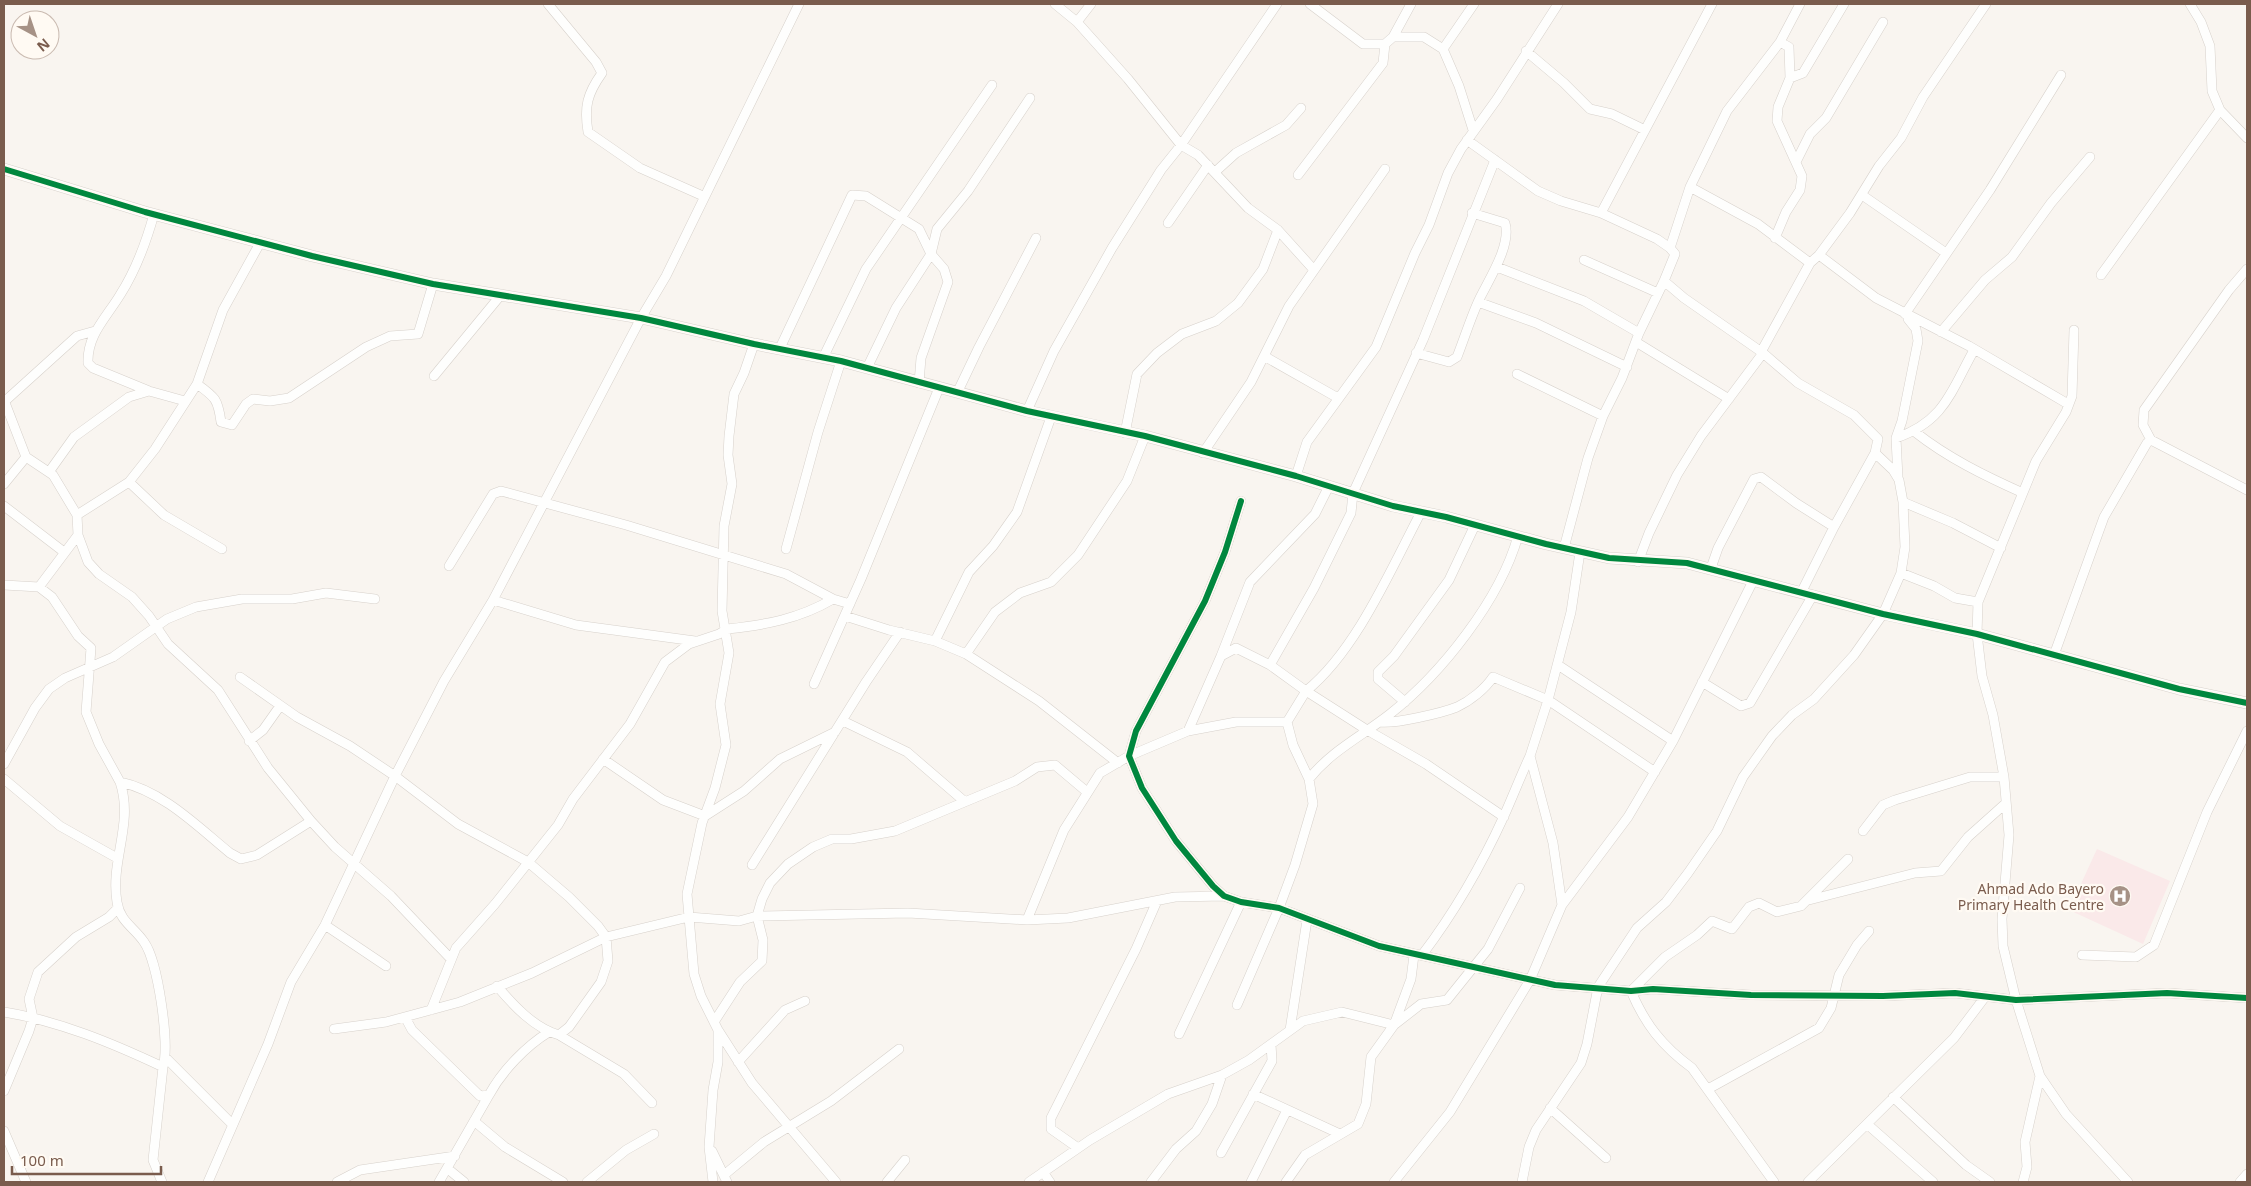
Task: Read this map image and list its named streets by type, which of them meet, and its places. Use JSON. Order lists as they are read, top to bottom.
{
  "places": {
    "hospital": ["Ahmad Ado Bayero Primary Health Centre"]
  },
  "scale_bar": "100 m",
  "north": "bottom right"
}
